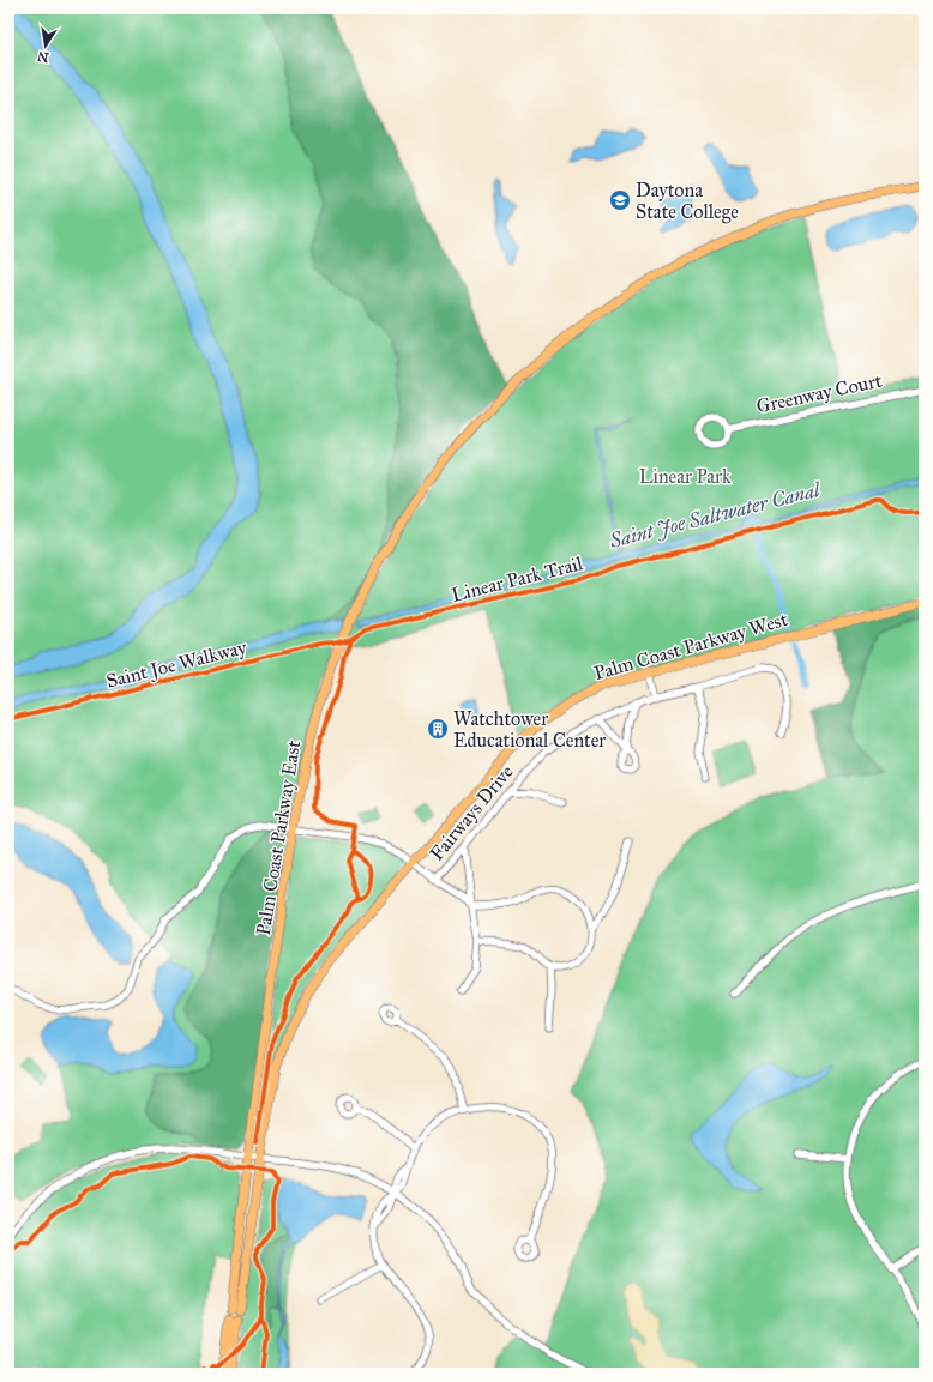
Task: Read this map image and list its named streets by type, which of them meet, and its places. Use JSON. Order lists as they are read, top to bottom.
{
  "streets": {
    "main road": ["Palm Coast Parkway West", "Palm Coast Parkway East"],
    "street": ["Greenway Court", "Fairways Drive"],
    "cycle path": ["Linear Park Trail", "Saint Joe Walkway"]
  },
  "crossings": [
    ["Palm Coast Parkway West", "Palm Coast Parkway East"]
  ],
  "water": ["Saint Joe Saltwater Canal"],
  "parks": ["Linear Park"],
  "places": {
    "school or university": ["Daytona State College"],
    "building": ["Watchtower Educational Center"]
  },
  "north": "bottom"
}
